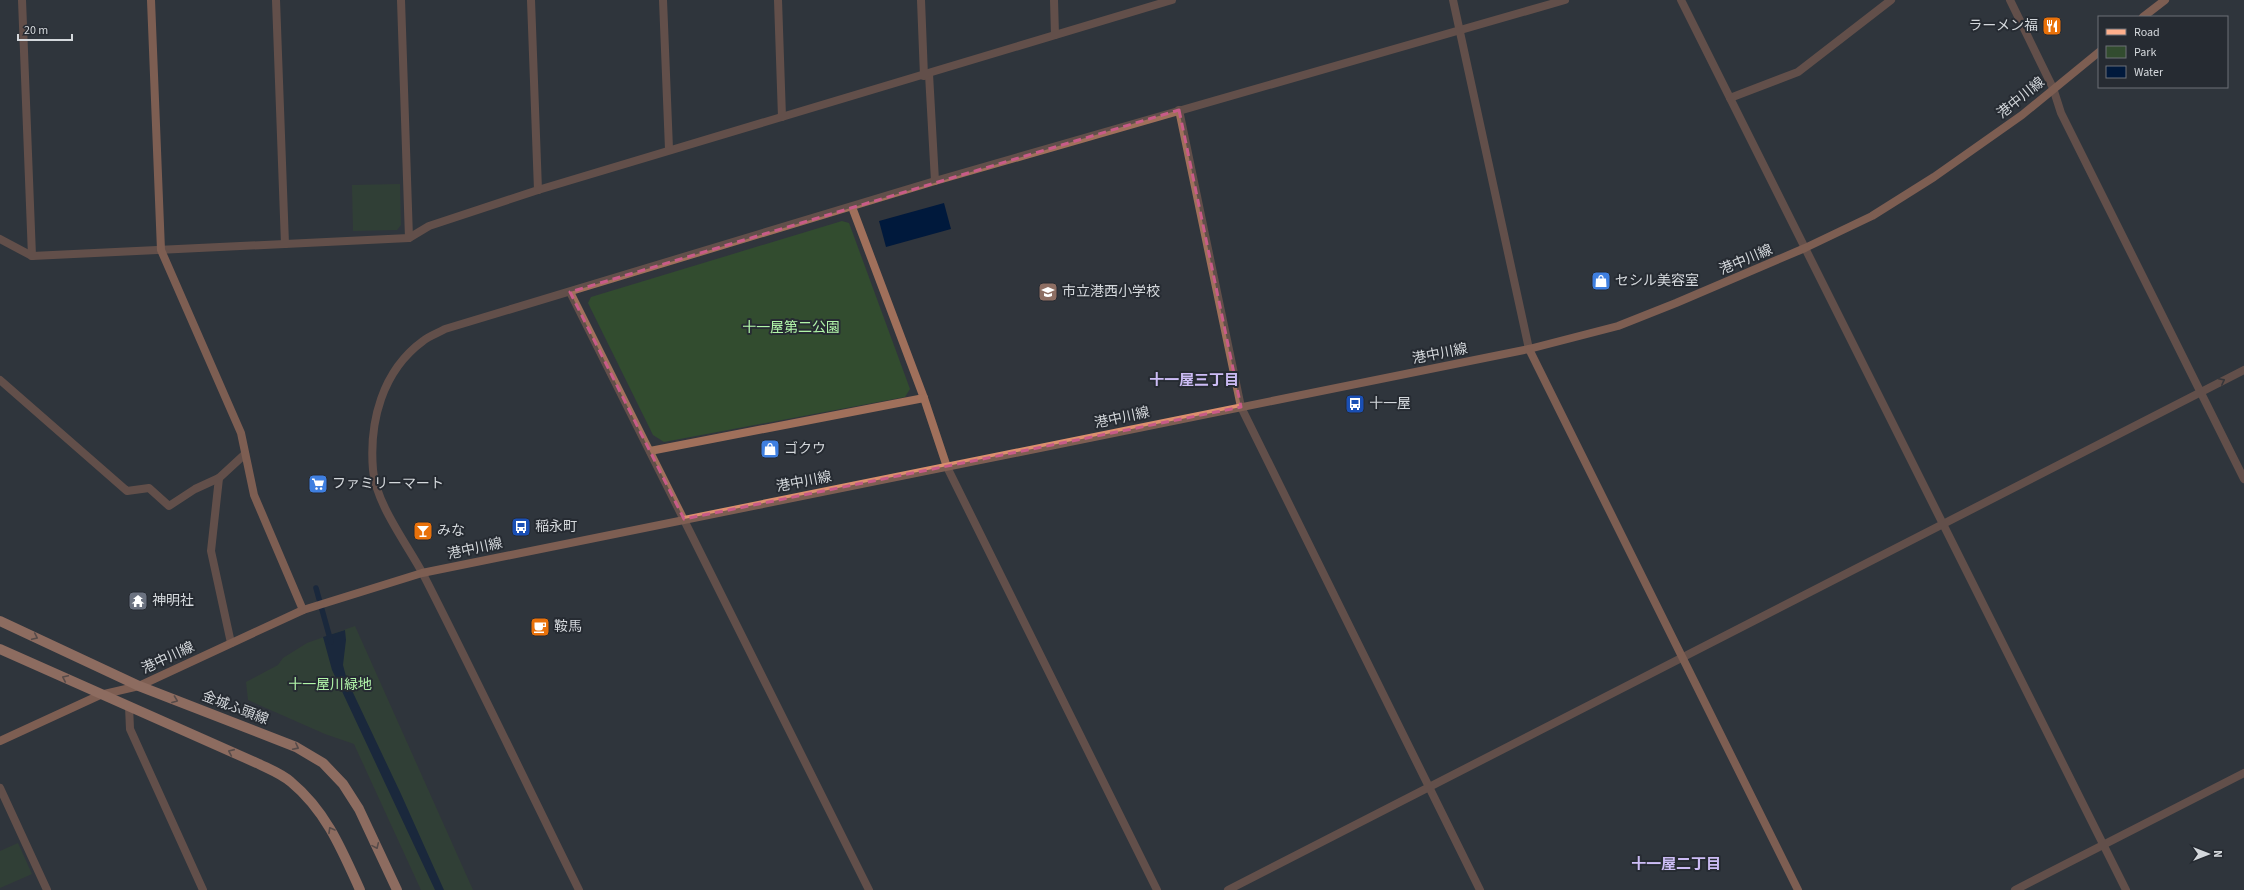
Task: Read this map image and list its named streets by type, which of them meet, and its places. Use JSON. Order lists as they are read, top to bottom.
{
  "streets": {
    "main road": ["港中川線", "金城ふ頭線"]
  },
  "crossings": [
    ["港中川線", "金城ふ頭線"]
  ],
  "districts": ["十一屋三丁目", "十一屋二丁目"],
  "parks": ["十一屋第二公園", "十一屋川緑地"],
  "places": {
    "restaurant": ["ラーメン福"],
    "shop": ["セシル美容室", "ゴクウ"],
    "school or university": ["市立港西小学校"],
    "bus stop": ["十一屋", "稲永町"],
    "supermarket": ["ファミリーマート"],
    "bar": ["みな"],
    "temple": ["神明社"],
    "cafe": ["鞍馬"]
  },
  "legend": ["Road", "Park", "Water"],
  "scale_bar": "20 m",
  "north": "right"
}
